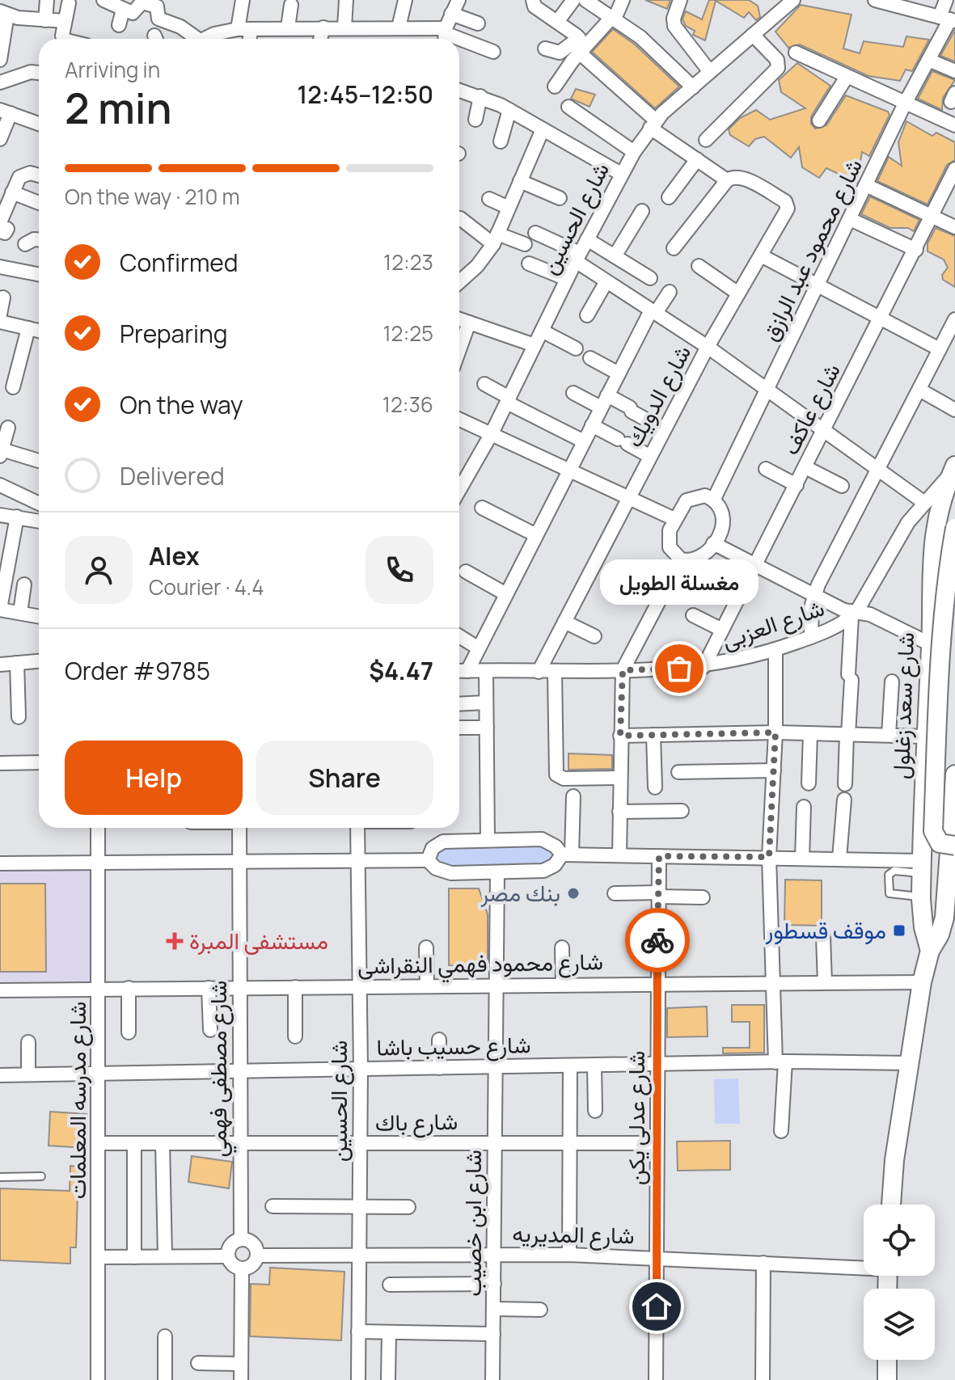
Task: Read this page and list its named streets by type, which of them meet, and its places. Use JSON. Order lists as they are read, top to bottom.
{
  "streets": {
    "main road": ["شارع سعد زغلول"],
    "street": [
      "شارع الحسين",
      "شارع محمود عبد الرازق",
      "شارع الدويك",
      "شارع عاكف",
      "شارع العزبى",
      "شارع محمود فهمي النقراشى",
      "شارع حسيب باشا",
      "شارع مصطفى فهمي",
      "شارع مدرسه المعلمات",
      "شارع عدلى يكن",
      "شارع باك",
      "شارع ابن خصيب",
      "شارع المديريه"
    ]
  },
  "crossings": [
    ["شارع الحسين", "شارع محمود فهمي النقراشى"],
    ["شارع الحسين", "شارع حسيب باشا"],
    ["شارع الحسين", "شارع باك"],
    ["شارع الحسين", "شارع المديريه"],
    ["شارع الدويك", "شارع العزبى"],
    ["شارع عاكف", "شارع العزبى"],
    ["شارع العزبى", "شارع سعد زغلول"],
    ["شارع سعد زغلول", "شارع محمود فهمي النقراشى"],
    ["شارع سعد زغلول", "شارع حسيب باشا"],
    ["شارع محمود فهمي النقراشى", "شارع مصطفى فهمي"],
    ["شارع محمود فهمي النقراشى", "شارع مدرسه المعلمات"],
    ["شارع محمود فهمي النقراشى", "شارع عدلى يكن"],
    ["شارع محمود فهمي النقراشى", "شارع ابن خصيب"],
    ["شارع حسيب باشا", "شارع مصطفى فهمي"],
    ["شارع حسيب باشا", "شارع مدرسه المعلمات"],
    ["شارع حسيب باشا", "شارع عدلى يكن"],
    ["شارع حسيب باشا", "شارع ابن خصيب"],
    ["شارع مصطفى فهمي", "شارع باك"],
    ["شارع مصطفى فهمي", "شارع المديريه"],
    ["شارع مدرسه المعلمات", "شارع باك"],
    ["شارع عدلى يكن", "شارع باك"],
    ["شارع عدلى يكن", "شارع المديريه"],
    ["شارع باك", "شارع ابن خصيب"],
    ["شارع ابن خصيب", "شارع المديريه"]
  ],
  "places": {
    "other": ["مغسلة الطويل", "بنك مصر"],
    "transit": ["موقف قسطور"],
    "health": ["مستشفى المبرة"]
  },
  "page": {
    "heading": ["2 min", "Arriving in", "12:45–12:50"],
    "panel": [
      "Alex",
      "Courier · 4.4",
      "Order #9785",
      "$4.47"
    ],
    "bar": "On the way · 210 m",
    "list": [
      ["Confirmed", "12:23"],
      ["Preparing", "12:25"],
      ["On the way", "12:36"],
      "Delivered"
    ],
    "bubble": "مغسلة الطويل",
    "buttons": ["Help", "Share"]
  }
}
